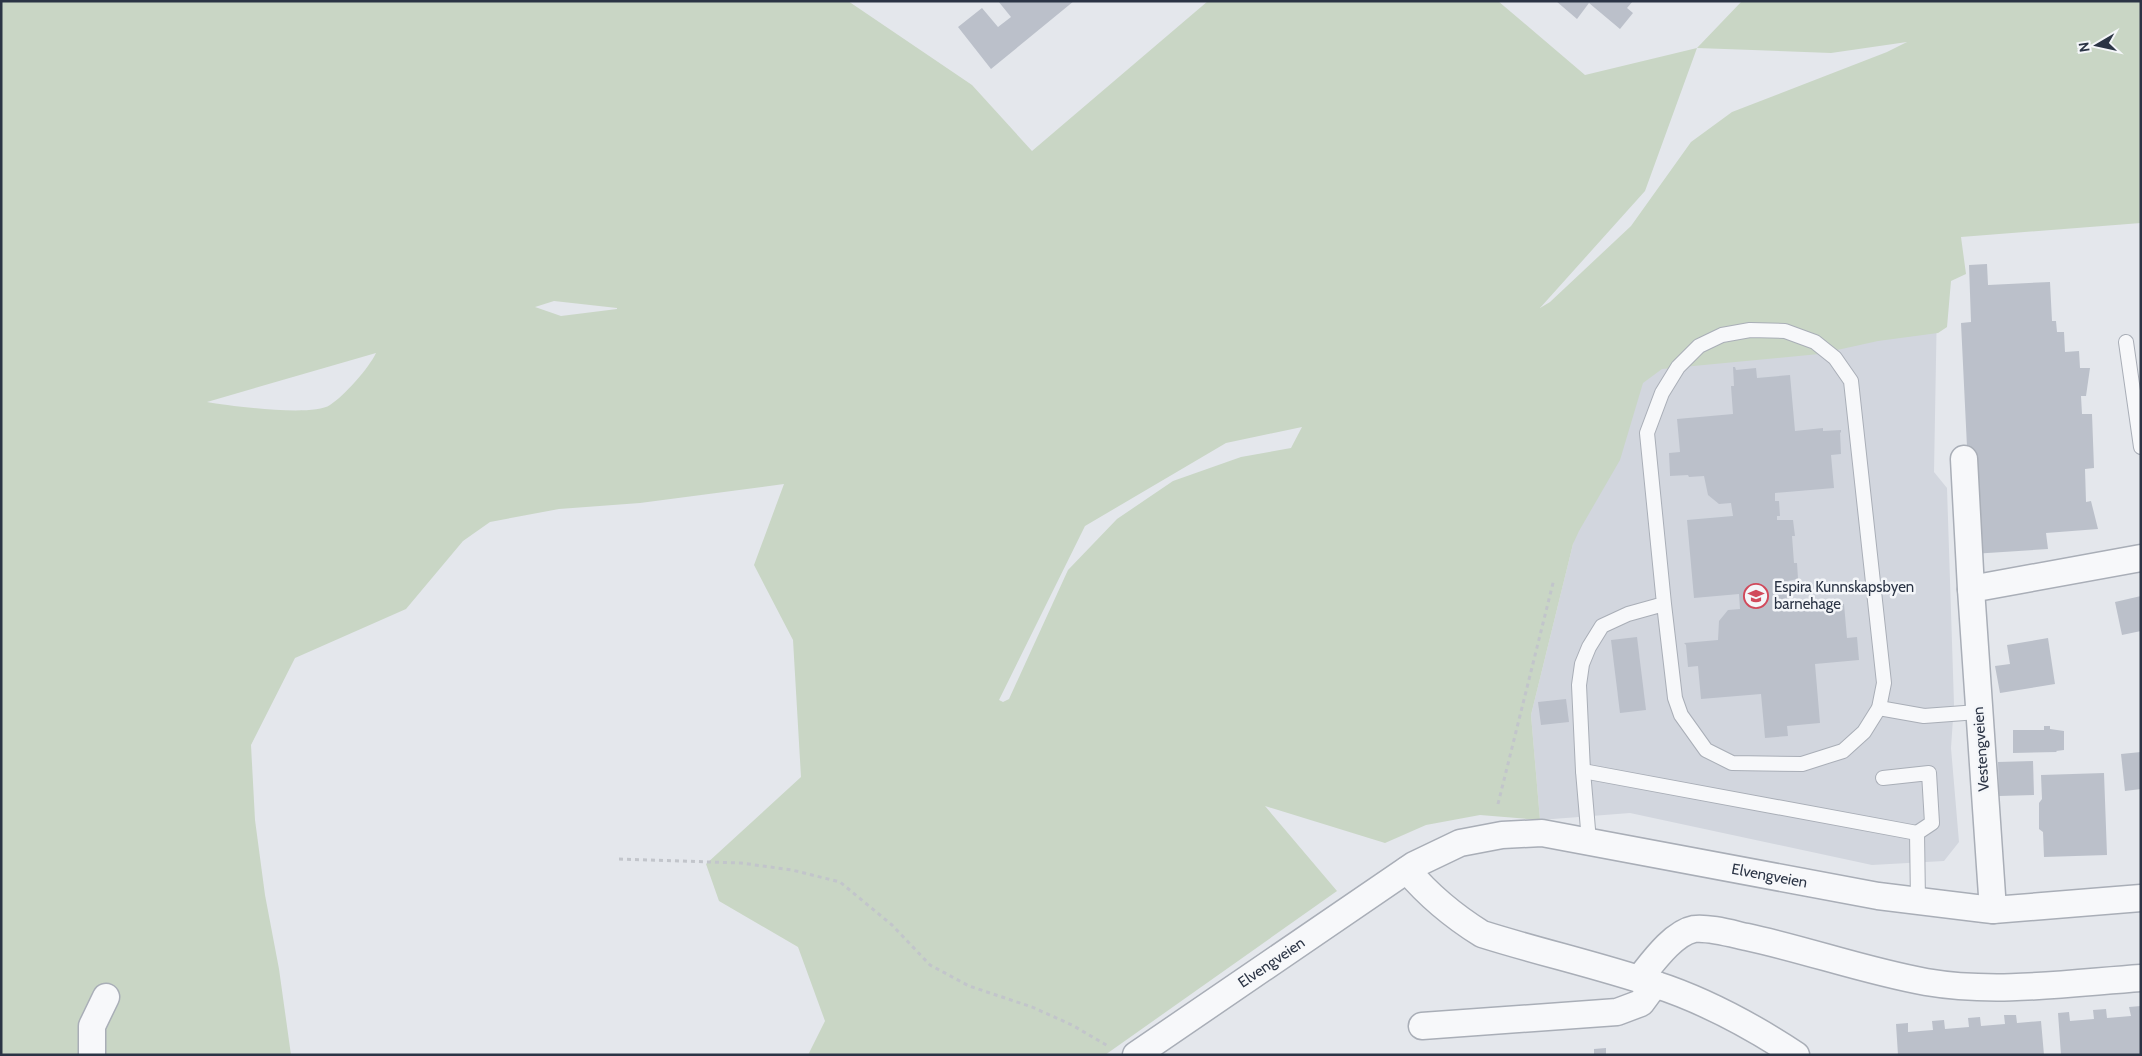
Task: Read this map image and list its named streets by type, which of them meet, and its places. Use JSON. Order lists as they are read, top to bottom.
{
  "streets": {
    "street": ["Vestengveien", "Elvengveien"]
  },
  "crossings": [
    ["Vestengveien", "Elvengveien"]
  ],
  "places": {
    "school or university": ["Espira Kunnskapsbyen barnehage"]
  },
  "north": "left"
}
